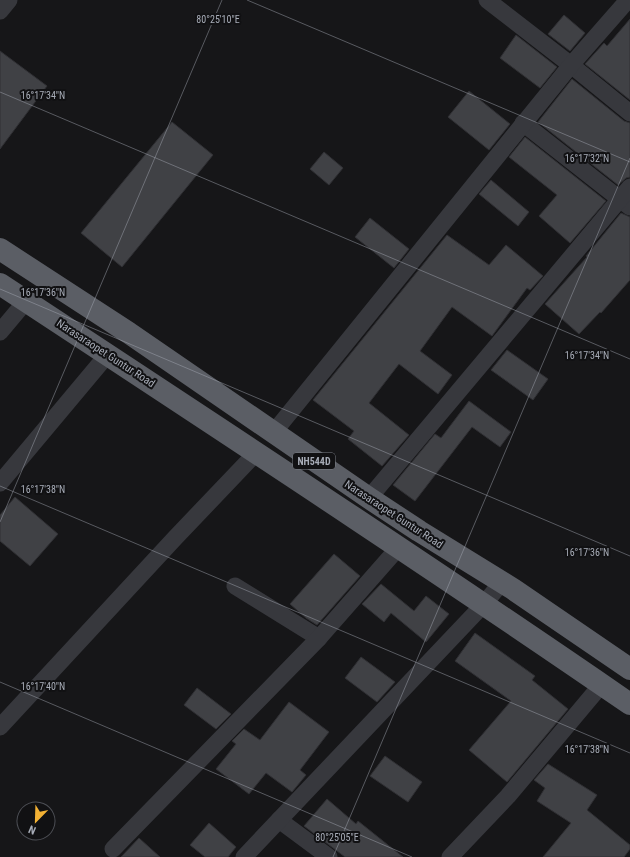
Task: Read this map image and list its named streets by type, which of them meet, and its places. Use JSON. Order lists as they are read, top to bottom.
{
  "streets": {
    "highway": ["Narasaraopet Guntur Road", "NH544D"]
  },
  "north": "bottom left",
  "coordinates": [
    "80°25'10\"E",
    "16°17'34\"N",
    "16°17'32\"N",
    "16°17'36\"N",
    "16°17'38\"N",
    "16°17'40\"N",
    "80°25'05\"E"
  ]
}
